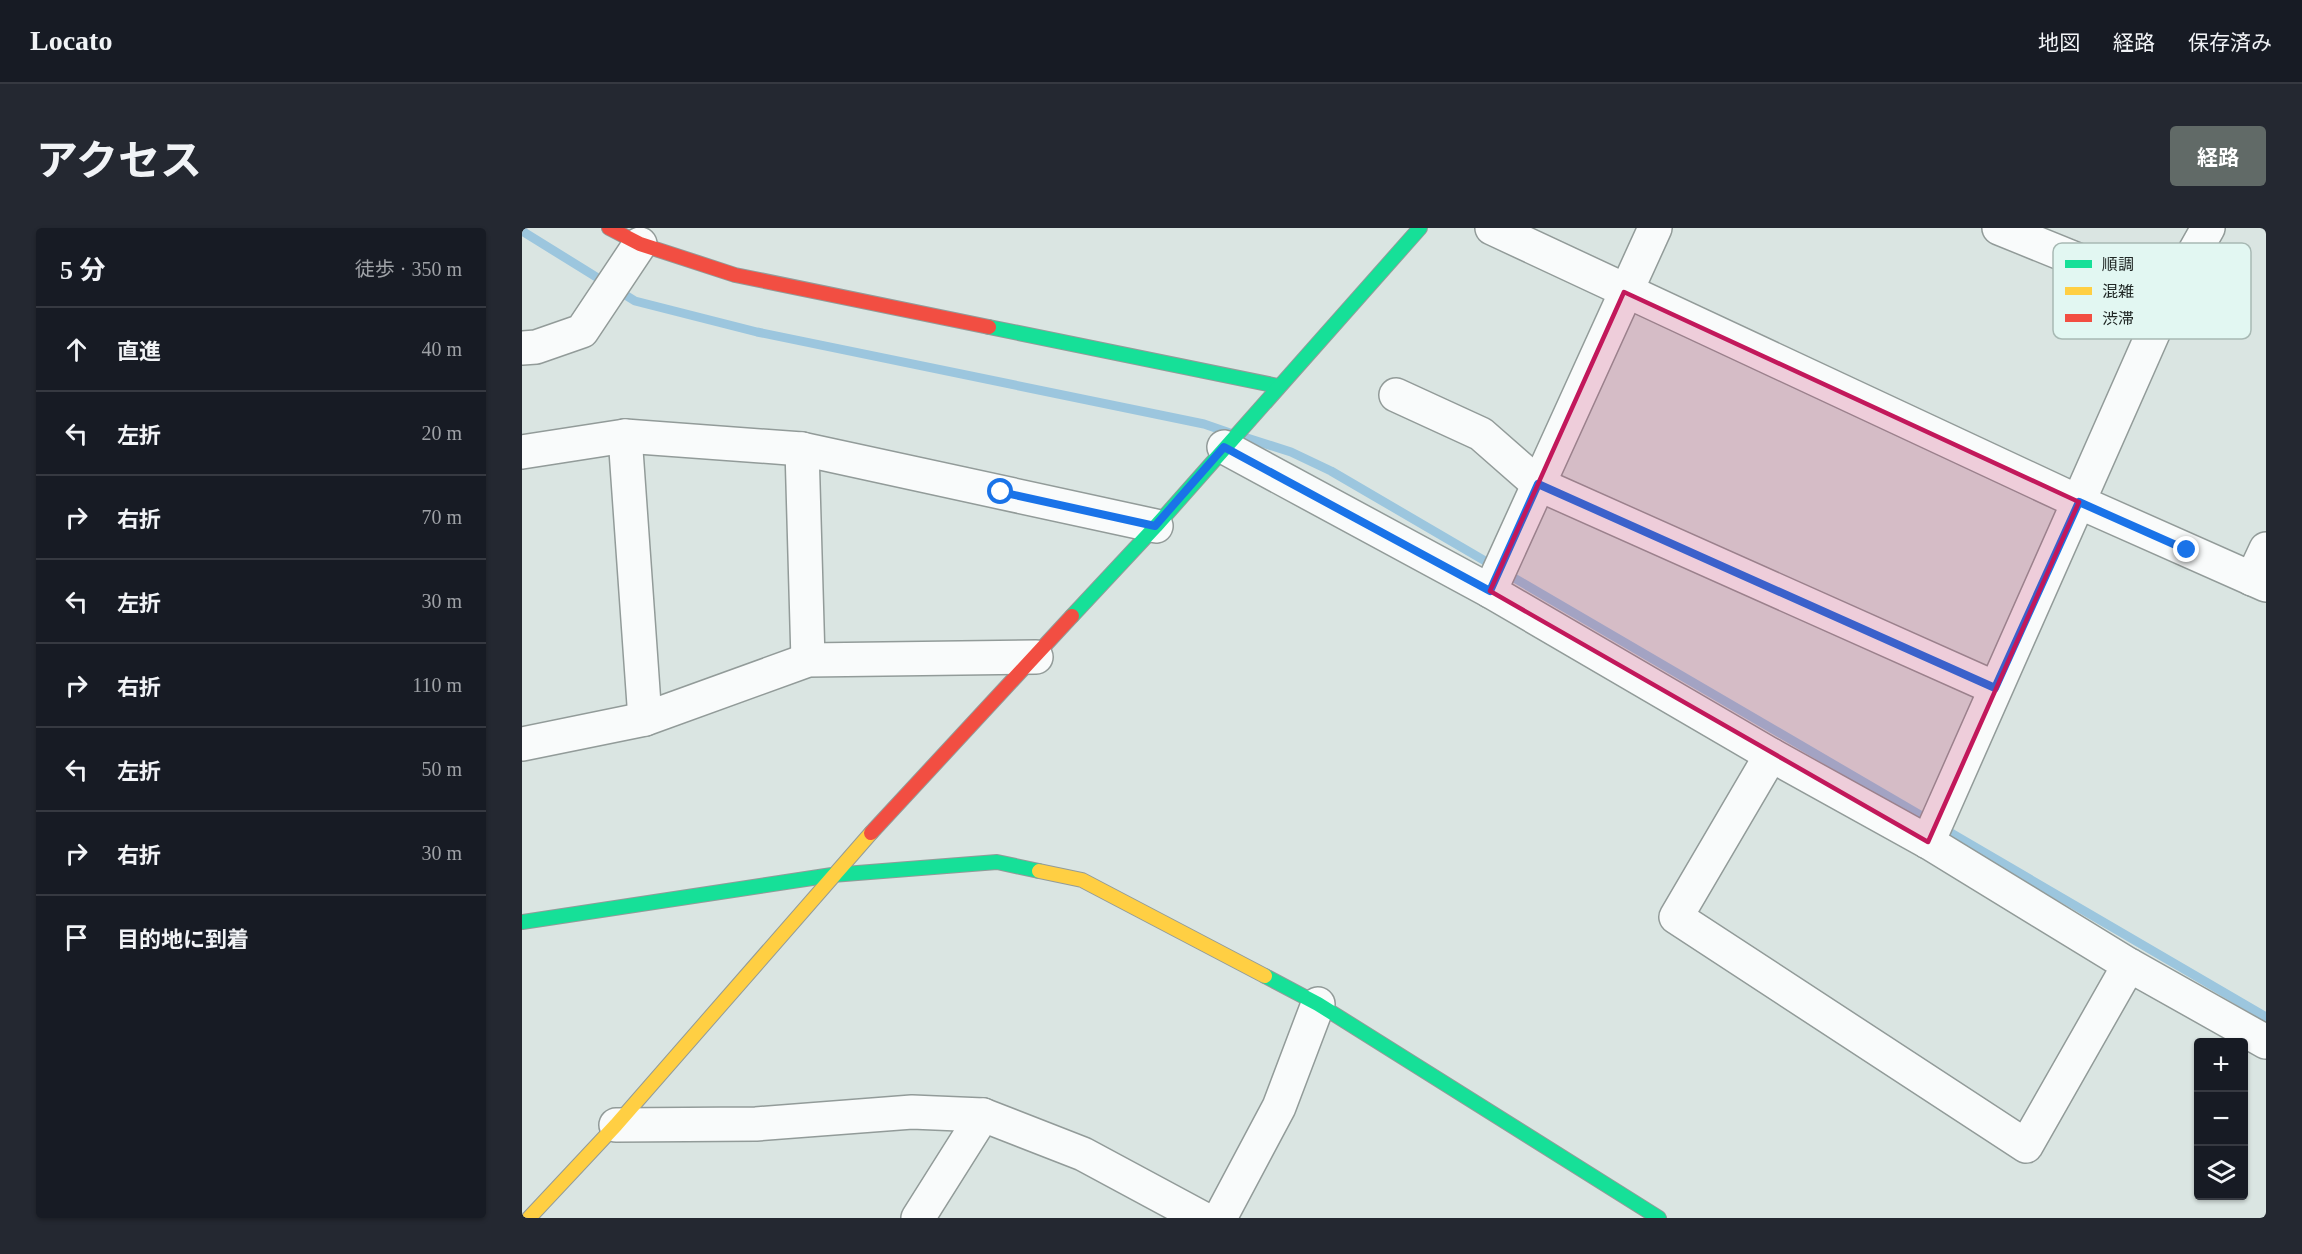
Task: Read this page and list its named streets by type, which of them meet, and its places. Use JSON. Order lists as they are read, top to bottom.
{
  "legend": ["順調", "混雑", "渋滞"],
  "page": {
    "header": "Locato",
    "nav": ["地図", "経路", "保存済み"],
    "title": "アクセス",
    "buttons": "経路",
    "heading": ["5 分", "徒歩 · 350 m"],
    "list": [
      ["直進", "40 m"],
      ["左折", "20 m"],
      ["右折", "70 m"],
      ["左折", "30 m"],
      ["右折", "110 m"],
      ["左折", "50 m"],
      ["右折", "30 m"],
      "目的地に到着"
    ],
    "map_buttons": ["+", "−"]
  }
}
